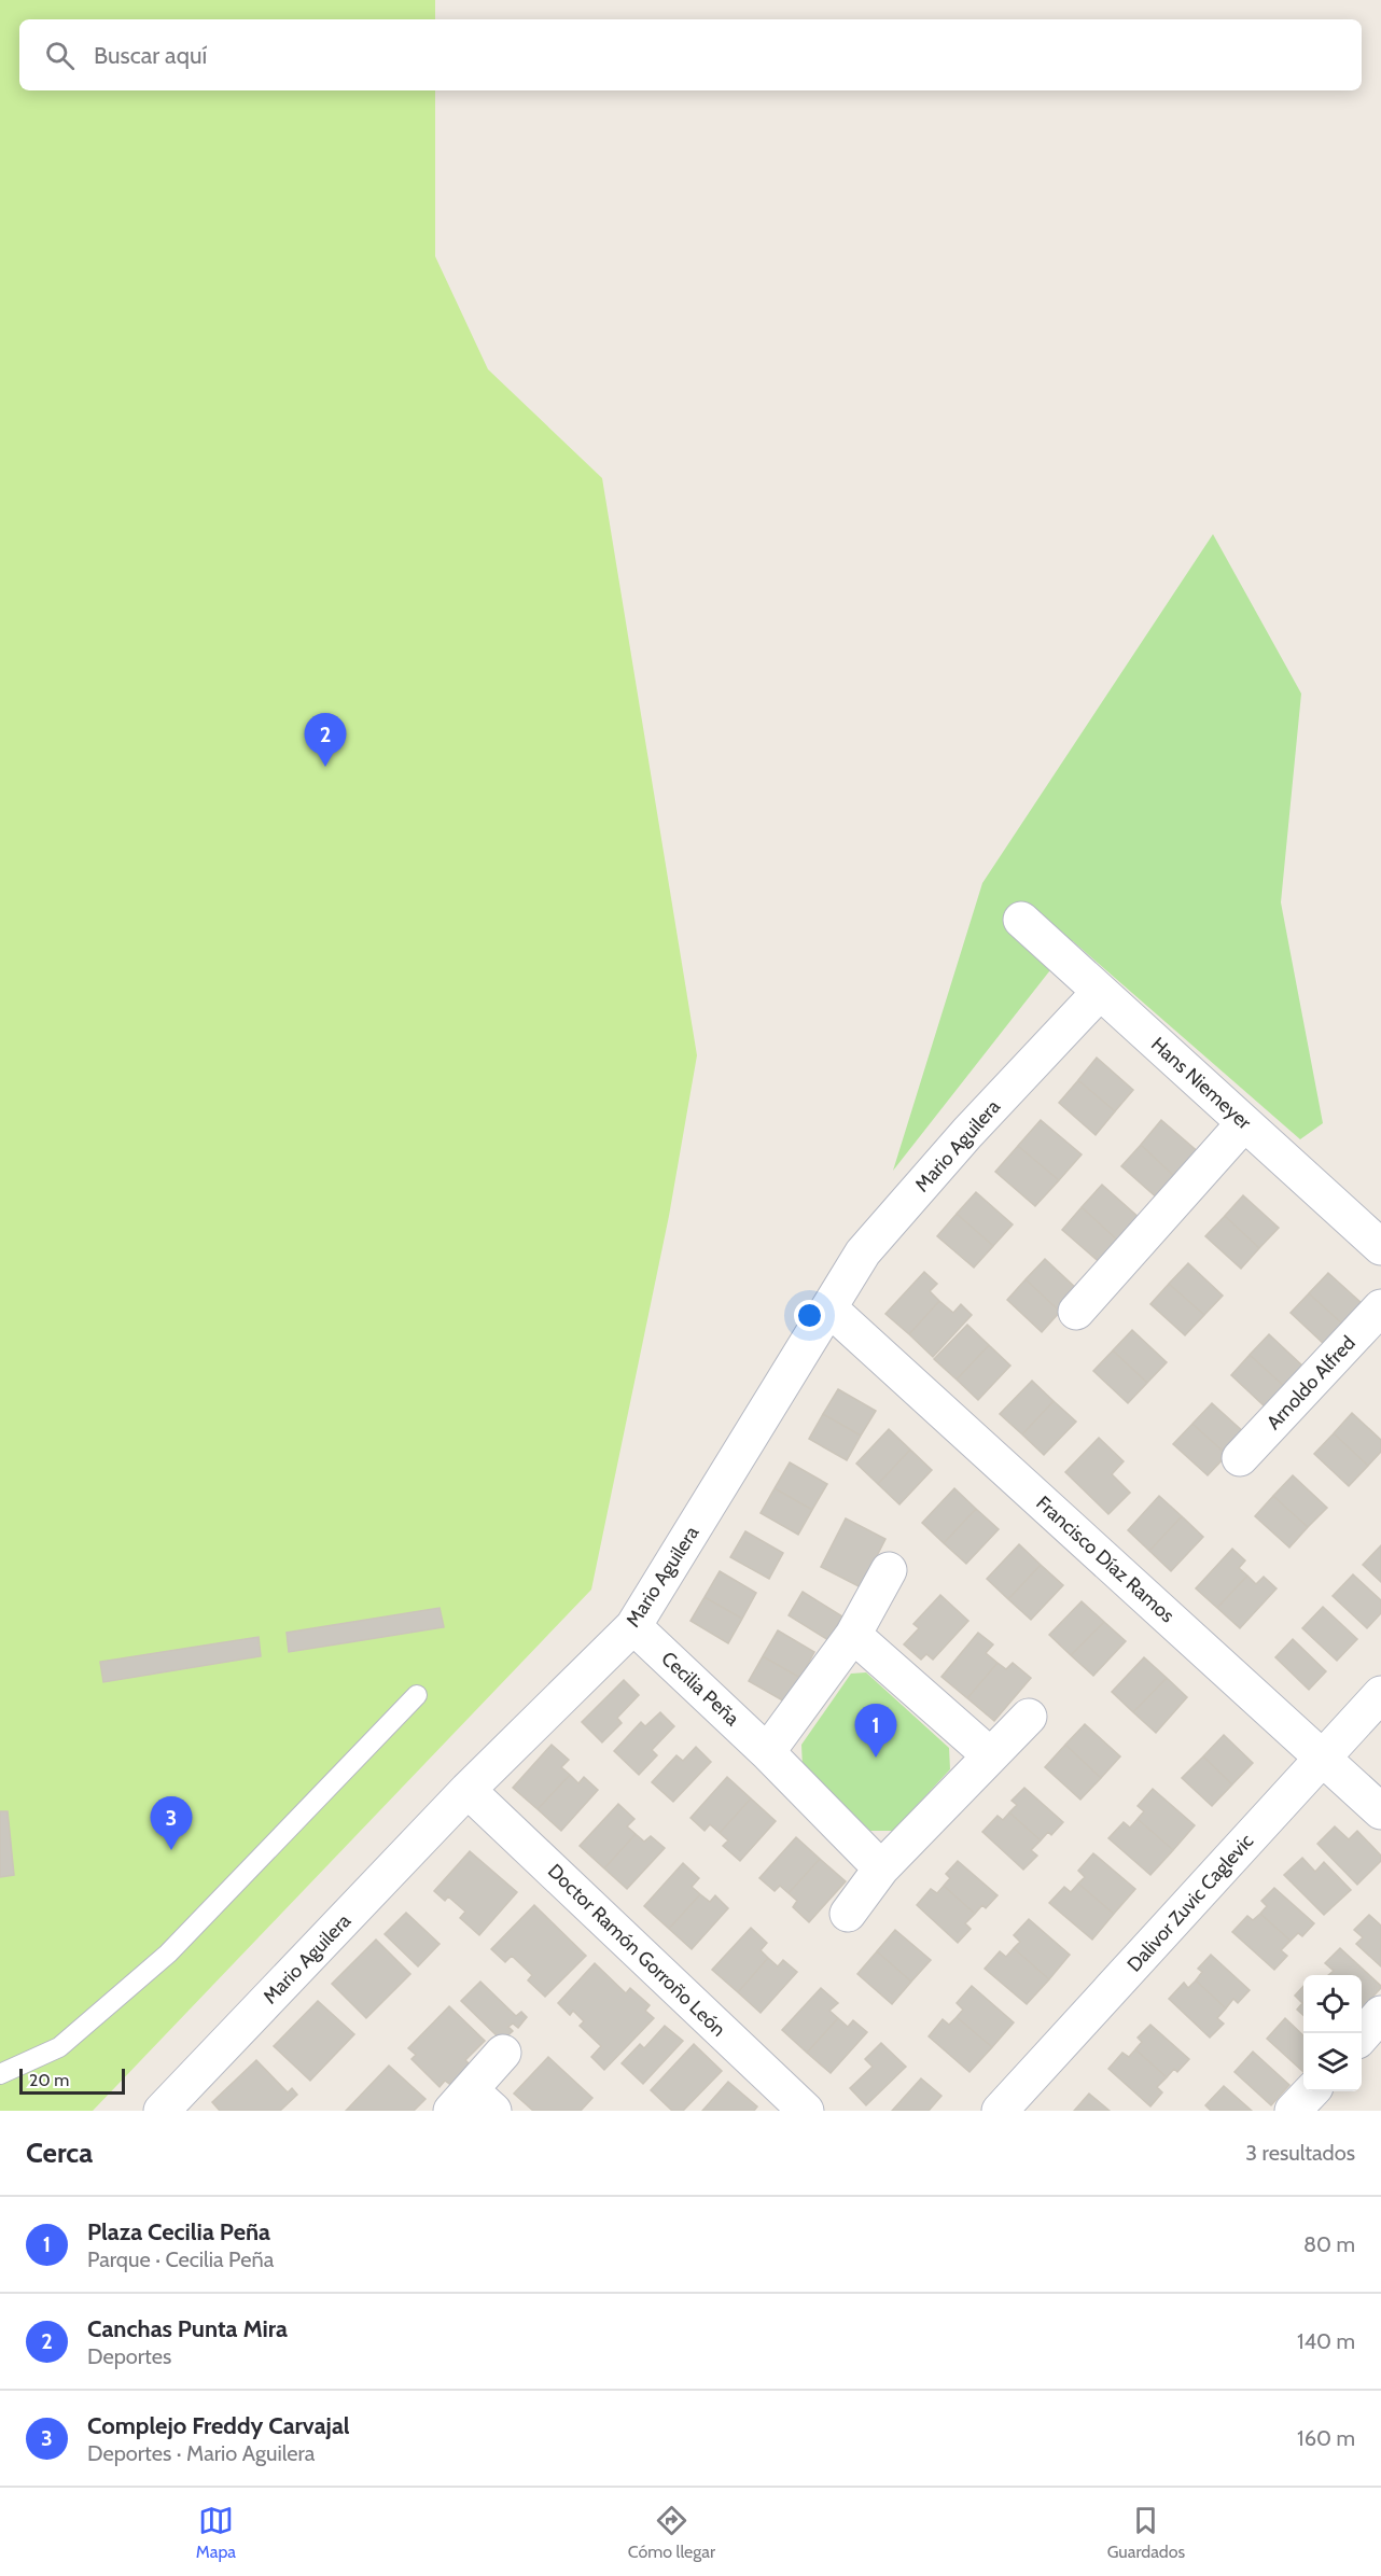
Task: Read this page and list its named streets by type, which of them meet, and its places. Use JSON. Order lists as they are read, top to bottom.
{
  "streets": {
    "street": [
      "Hans Niemeyer",
      "Mario Aguilera",
      "Arnoldo Alfred",
      "Francisco Díaz Ramos",
      "Cecilia Peña",
      "Dalivor Zuvic Caglevic",
      "Doctor Ramón Gorroño León"
    ]
  },
  "crossings": [
    ["Hans Niemeyer", "Mario Aguilera"],
    ["Mario Aguilera", "Francisco Díaz Ramos"],
    ["Mario Aguilera", "Cecilia Peña"],
    ["Mario Aguilera", "Doctor Ramón Gorroño León"],
    ["Francisco Díaz Ramos", "Dalivor Zuvic Caglevic"]
  ],
  "scale_bar": "20 m",
  "page": {
    "search": "Buscar aquí",
    "pins": ["2", "1", "3"],
    "scale": "20 m",
    "heading": ["Cerca", "3 resultados"],
    "list": [
      {
        "mark": "1",
        "name": "Plaza Cecilia Peña",
        "note": "Parque · Cecilia Peña",
        "value": "80 m"
      },
      {
        "mark": "2",
        "name": "Canchas Punta Mira",
        "note": "Deportes",
        "value": "140 m"
      },
      {
        "mark": "3",
        "name": "Complejo Freddy Carvajal",
        "note": "Deportes · Mario Aguilera",
        "value": "160 m"
      }
    ],
    "nav": ["Mapa", "Cómo llegar", "Guardados"]
  }
}
